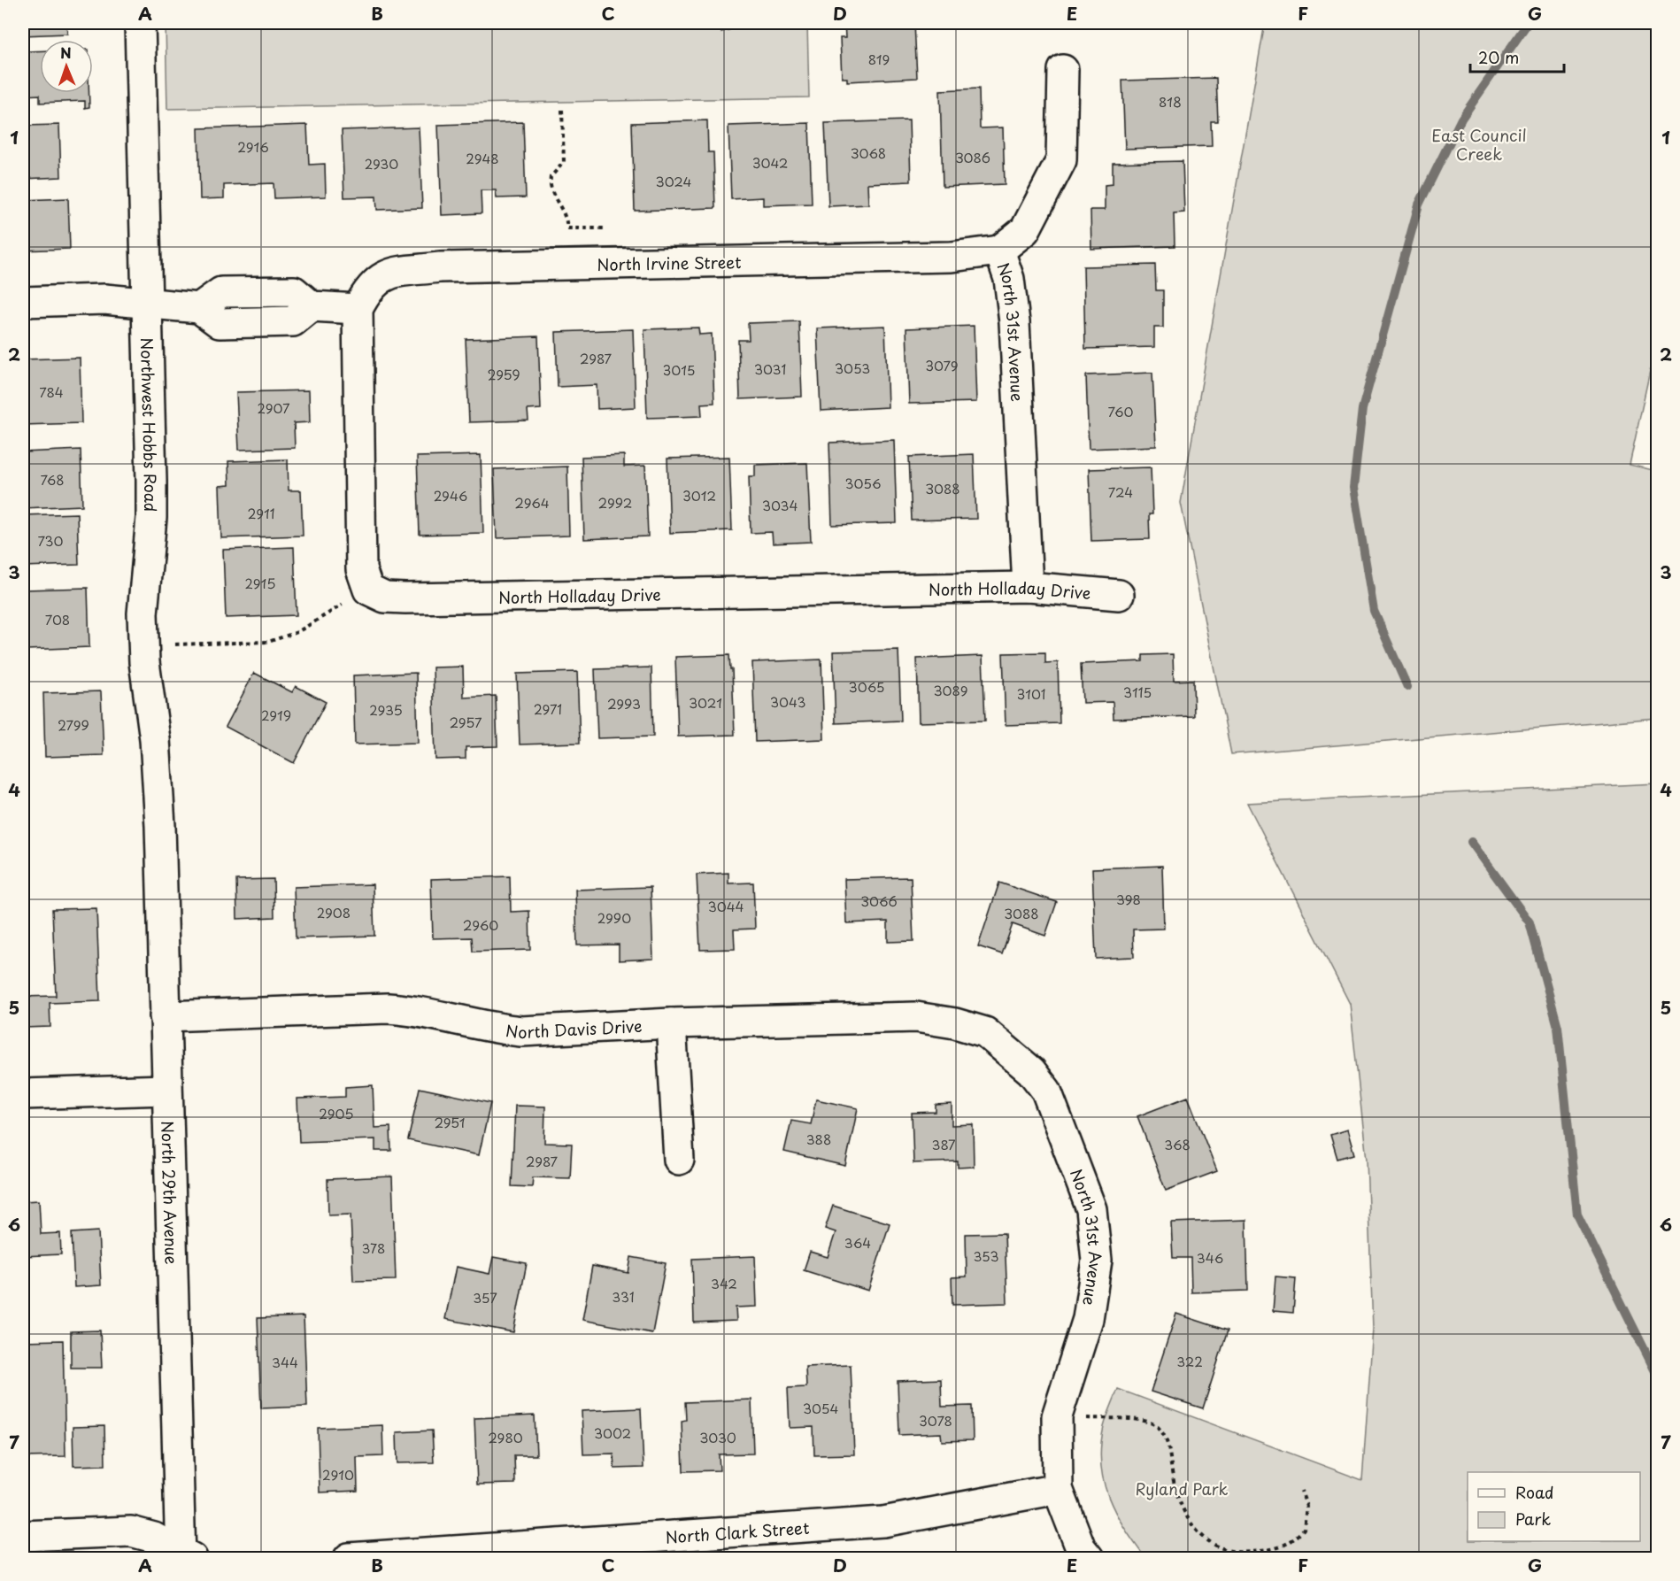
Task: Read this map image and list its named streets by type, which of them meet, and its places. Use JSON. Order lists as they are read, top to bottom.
{
  "streets": {
    "street": [
      "North Irvine Street",
      "North 31st Avenue",
      "Northwest Hobbs Road",
      "North Holladay Drive",
      "North Davis Drive",
      "North 29th Avenue",
      "North Clark Street"
    ]
  },
  "crossings": [
    ["North Irvine Street", "North 31st Avenue"],
    ["North 31st Avenue", "North Holladay Drive"],
    ["North 31st Avenue", "North Davis Drive"],
    ["North 31st Avenue", "North Clark Street"],
    ["Northwest Hobbs Road", "North 29th Avenue"],
    ["North Davis Drive", "North 29th Avenue"]
  ],
  "parks": ["East Council Creek", "Ryland Park"],
  "house_numbers": [
    "819",
    "818",
    "2916",
    "3068",
    "3086",
    "2948",
    "3042",
    "2930",
    "3024",
    "2987",
    "3079",
    "3053",
    "3031",
    "3015",
    "2959",
    "784",
    "2907",
    "760",
    "768",
    "3056",
    "3088",
    "724",
    "2946",
    "3012",
    "2964",
    "2992",
    "3034",
    "2911",
    "730",
    "2915",
    "708",
    "3065",
    "3089",
    "3115",
    "3101",
    "3043",
    "3021",
    "2993",
    "2971",
    "2935",
    "2919",
    "2957",
    "2799",
    "398",
    "3066",
    "3044",
    "2908",
    "3088",
    "2990",
    "2960",
    "2905",
    "2951",
    "388",
    "387",
    "368",
    "2987",
    "364",
    "378",
    "353",
    "346",
    "342",
    "331",
    "357",
    "322",
    "344",
    "3054",
    "3078",
    "3002",
    "2980",
    "3030",
    "2910"
  ],
  "legend": ["Road", "Park"],
  "scale_bar": "20 m",
  "north": "top",
  "grid": {
    "columns": [
      "A",
      "B",
      "C",
      "D",
      "E",
      "F",
      "G"
    ],
    "rows": [
      "1",
      "2",
      "3",
      "4",
      "5",
      "6",
      "7"
    ]
  }
}
